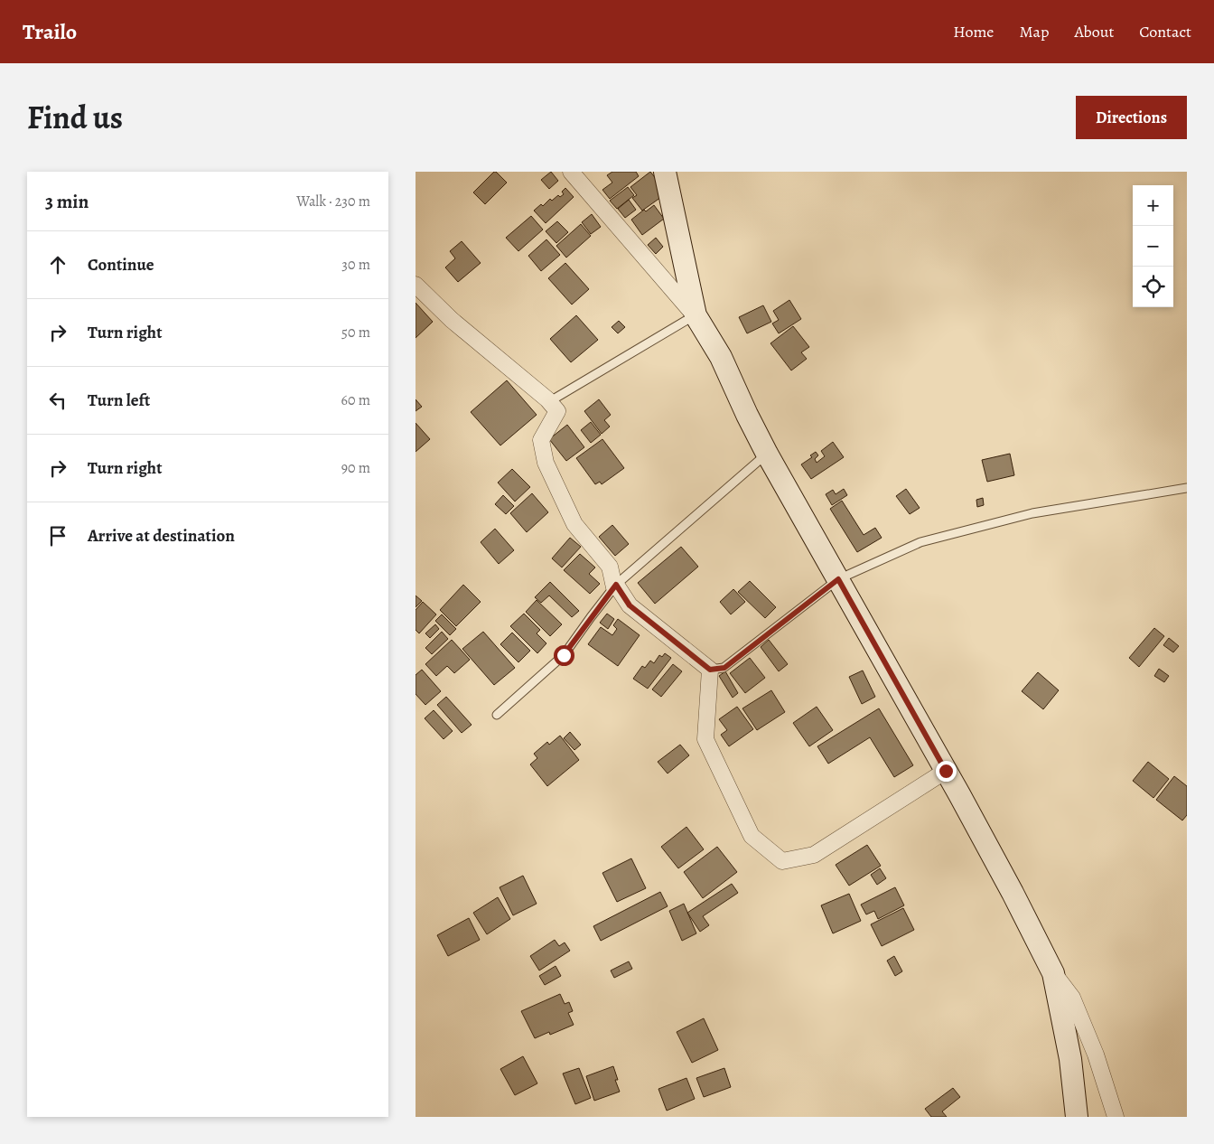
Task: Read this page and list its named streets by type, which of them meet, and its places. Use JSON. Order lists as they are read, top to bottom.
{
  "page": {
    "header": "Trailo",
    "nav": [
      "Home",
      "Map",
      "About",
      "Contact"
    ],
    "title": "Find us",
    "buttons": "Directions",
    "heading": ["3 min", "Walk · 230 m"],
    "map_buttons": ["+", "−"],
    "list": [
      ["Continue", "30 m"],
      ["Turn right", "50 m"],
      ["Turn left", "60 m"],
      ["Turn right", "90 m"],
      "Arrive at destination"
    ]
  }
}
